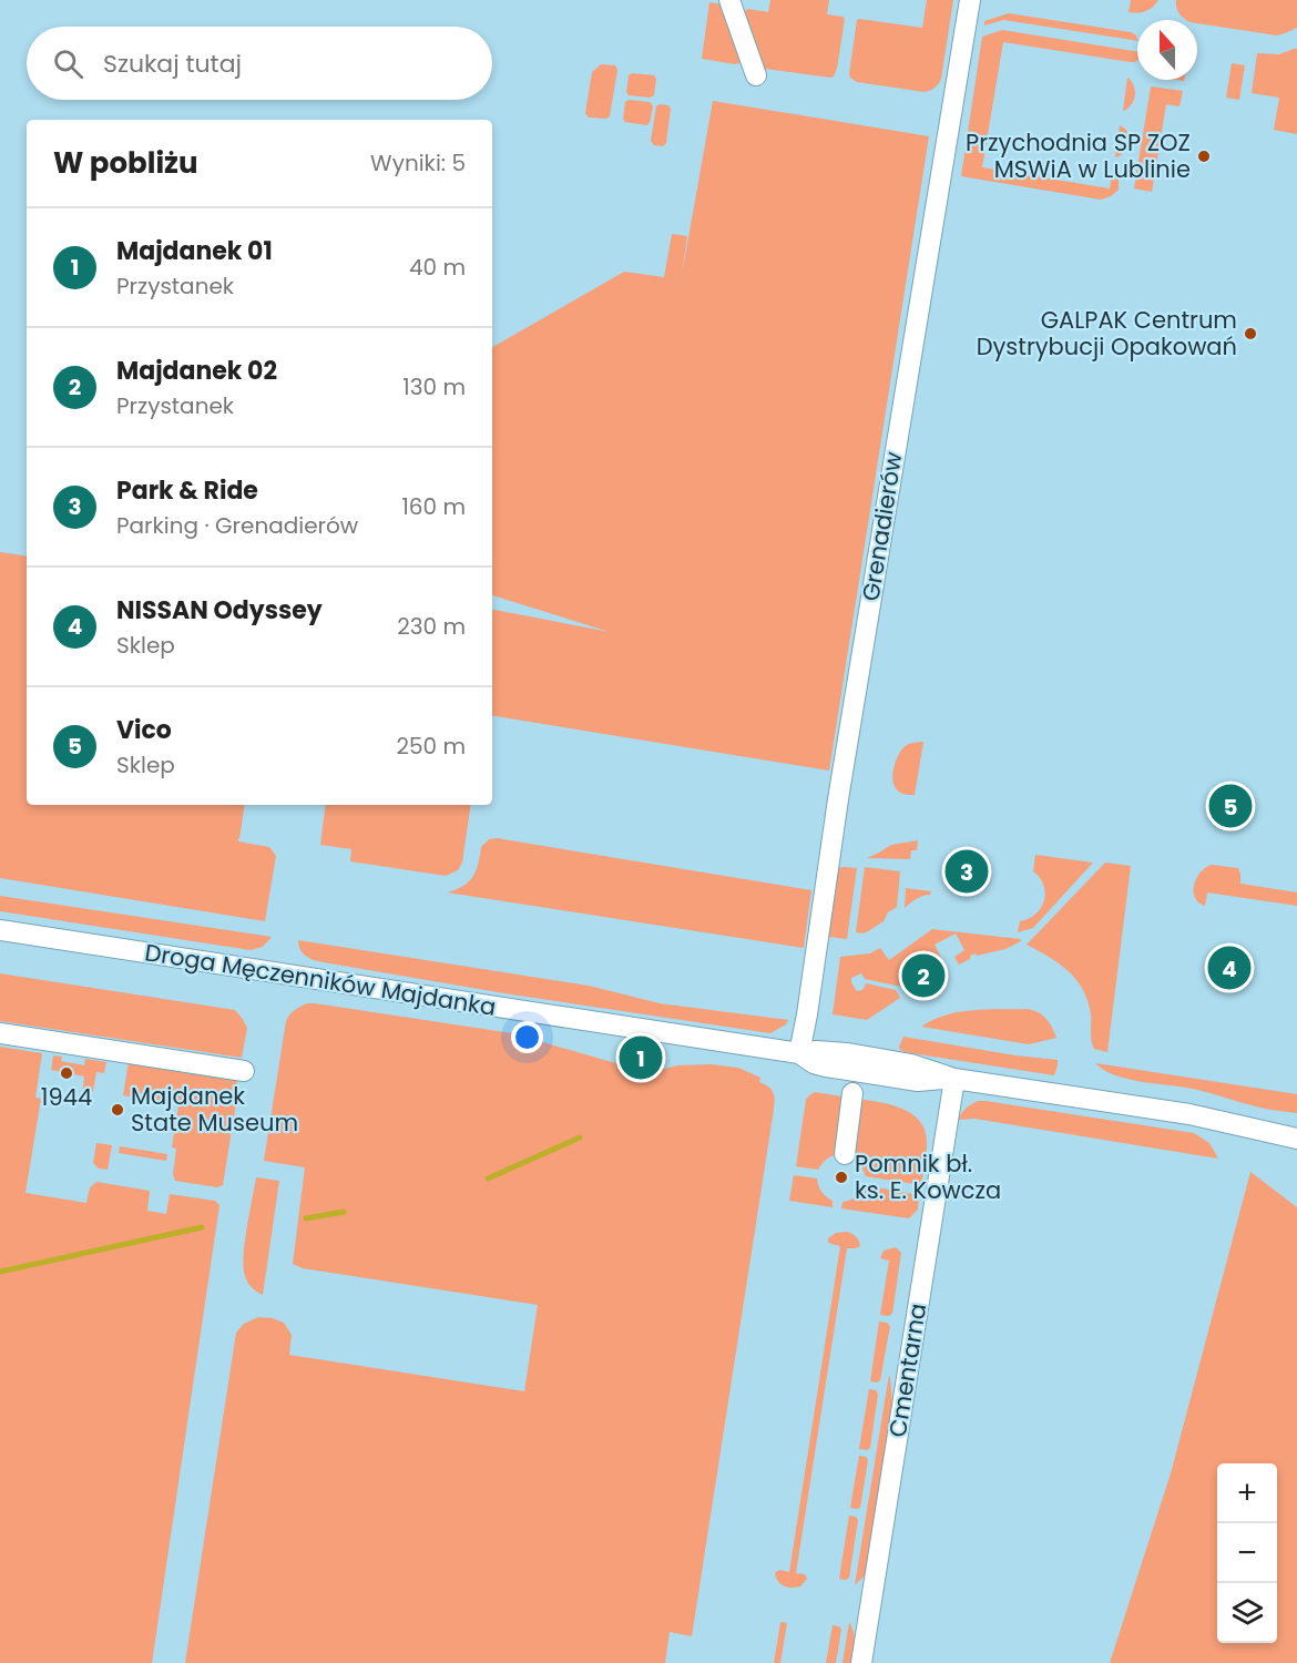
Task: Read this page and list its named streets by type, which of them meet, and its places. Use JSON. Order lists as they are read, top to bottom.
{
  "streets": {
    "street": ["Grenadierów", "Droga Męczenników Majdanka", "Cmentarna"]
  },
  "crossings": [
    ["Grenadierów", "Droga Męczenników Majdanka"],
    ["Droga Męczenników Majdanka", "Cmentarna"]
  ],
  "places": [
    "Przychodnia SP ZOZ MSWiA w Lublinie",
    "GALPAK Centrum Dystrybucji Opakowań",
    "1944",
    "Majdanek State Museum",
    "Pomnik bł. ks. E. Kowcza"
  ],
  "north": "top",
  "page": {
    "search": "Szukaj tutaj",
    "heading": ["W pobliżu", "Wyniki: 5"],
    "list": [
      {
        "mark": "1",
        "name": "Majdanek 01",
        "note": "Przystanek",
        "value": "40 m"
      },
      {
        "mark": "2",
        "name": "Majdanek 02",
        "note": "Przystanek",
        "value": "130 m"
      },
      {
        "mark": "3",
        "name": "Park & Ride",
        "note": "Parking · Grenadierów",
        "value": "160 m"
      },
      {
        "mark": "4",
        "name": "NISSAN Odyssey",
        "note": "Sklep",
        "value": "230 m"
      },
      {
        "mark": "5",
        "name": "Vico",
        "note": "Sklep",
        "value": "250 m"
      }
    ],
    "pins": [
      "5",
      "3",
      "4",
      "2",
      "1"
    ],
    "map_buttons": ["+", "−"]
  }
}
